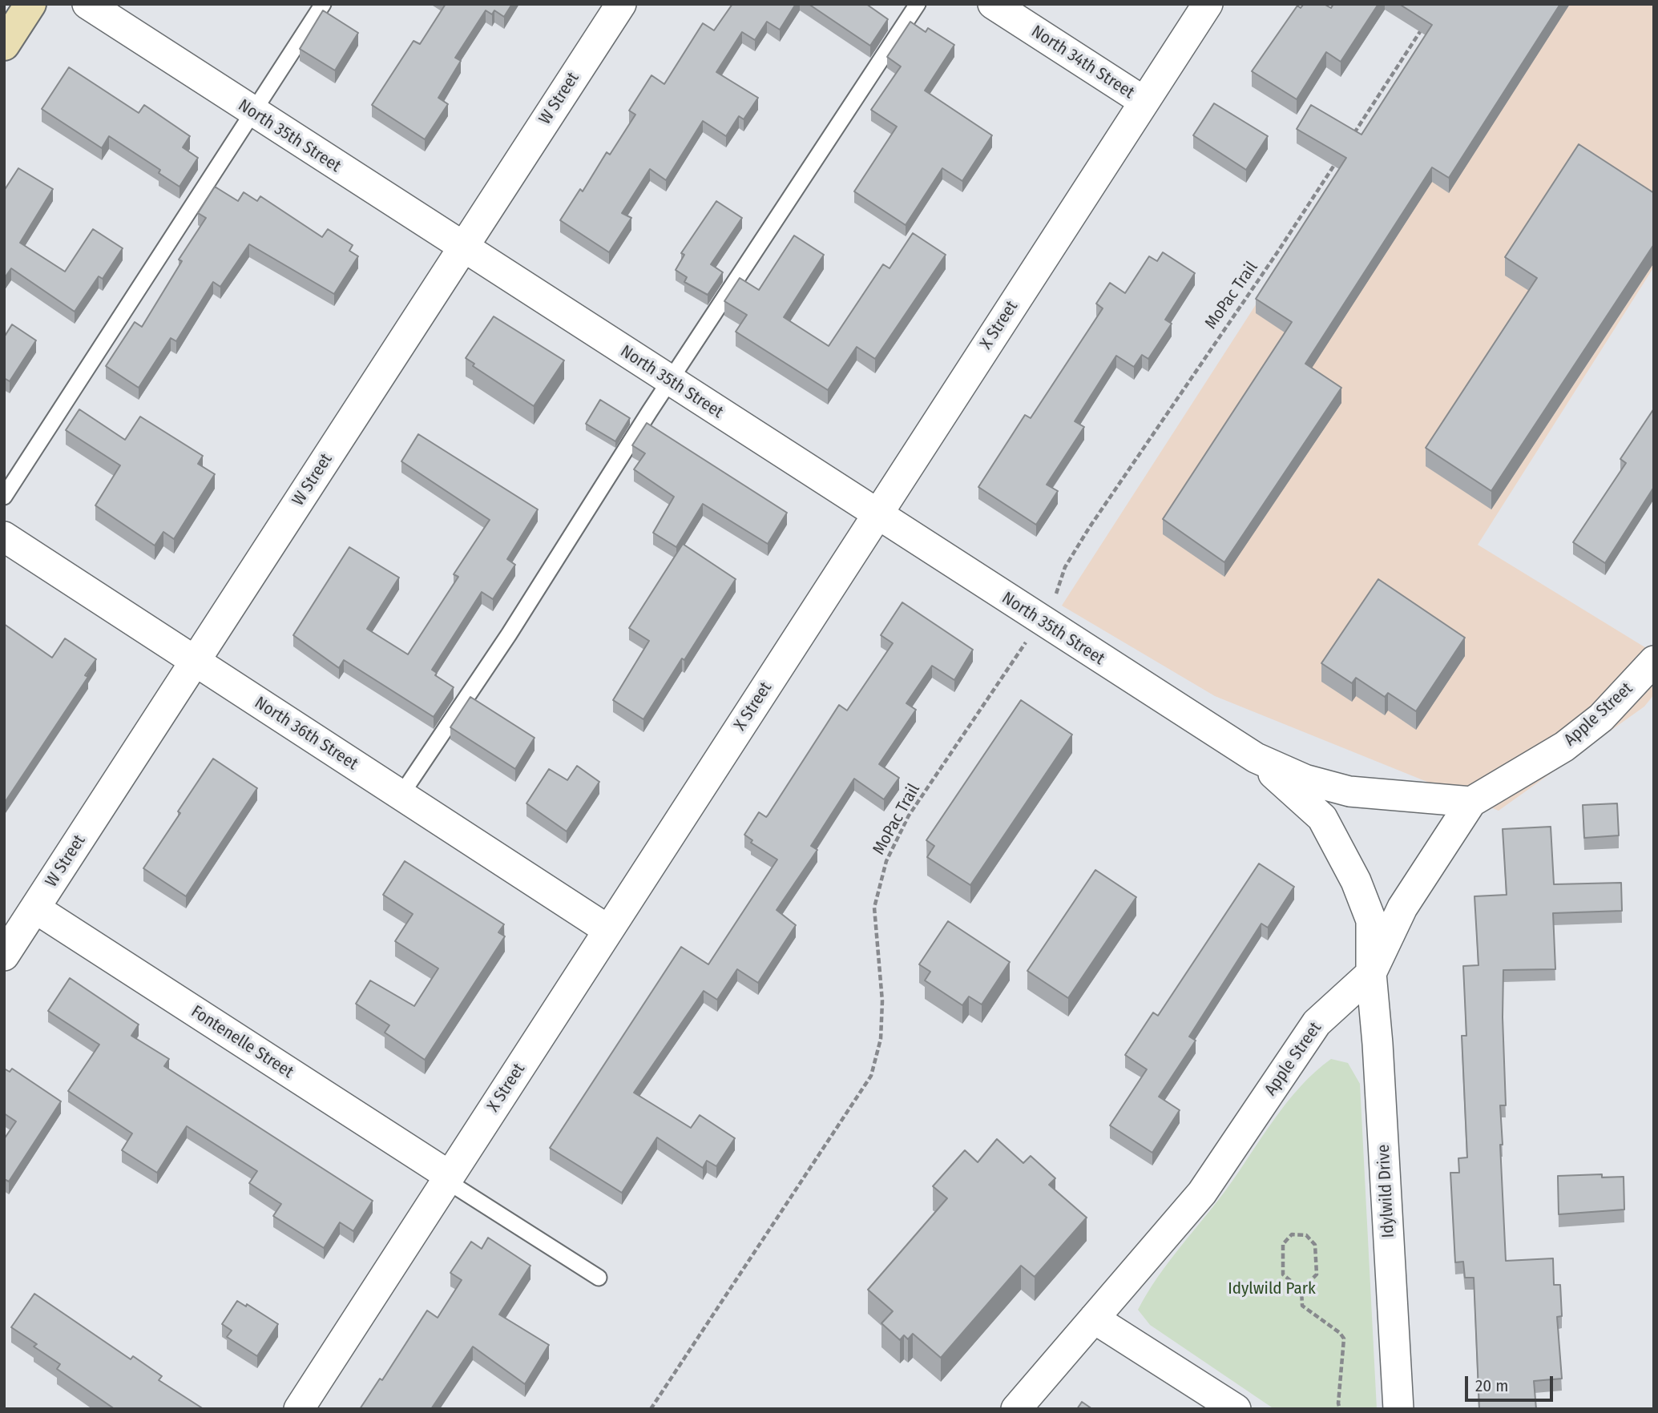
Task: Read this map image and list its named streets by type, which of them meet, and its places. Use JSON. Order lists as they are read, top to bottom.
{
  "streets": {
    "street": [
      "North 34th Street",
      "W Street",
      "North 35th Street",
      "X Street",
      "Apple Street",
      "North 36th Street",
      "Fontenelle Street",
      "Idylwild Drive"
    ],
    "path": ["MoPac Trail"]
  },
  "crossings": [
    ["North 34th Street", "X Street"],
    ["W Street", "North 35th Street"],
    ["W Street", "North 36th Street"],
    ["W Street", "Fontenelle Street"],
    ["North 35th Street", "X Street"],
    ["North 35th Street", "Apple Street"],
    ["North 35th Street", "Idylwild Drive"],
    ["X Street", "North 36th Street"],
    ["X Street", "Fontenelle Street"],
    ["Apple Street", "Idylwild Drive"]
  ],
  "parks": ["Idylwild Park"],
  "scale_bar": "20 m"
}
